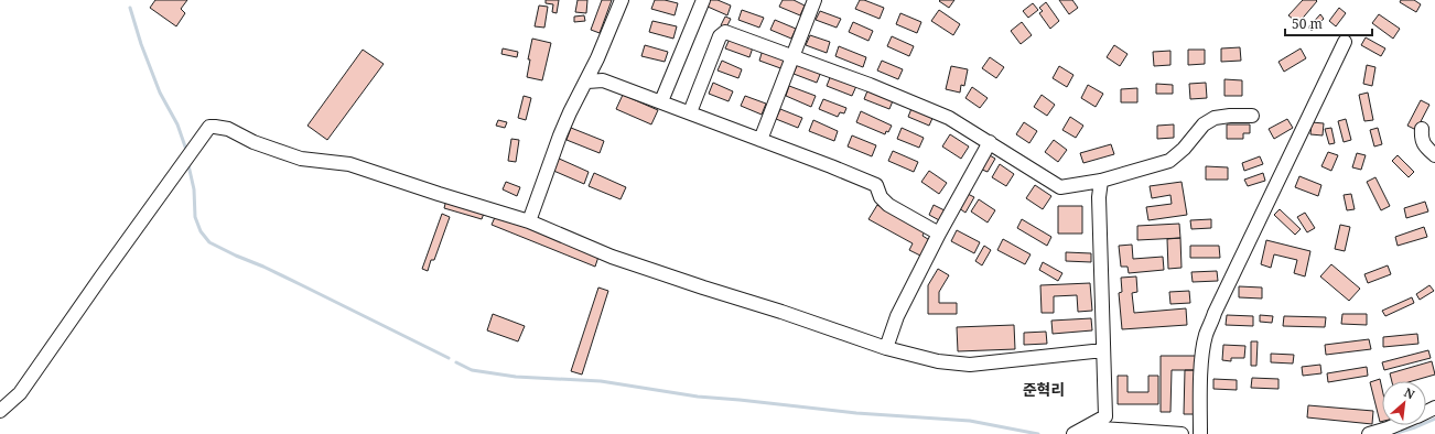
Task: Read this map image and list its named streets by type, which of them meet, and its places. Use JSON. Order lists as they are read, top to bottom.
{
  "districts": ["준혁리"],
  "scale_bar": "50 m",
  "north": "top right"
}
